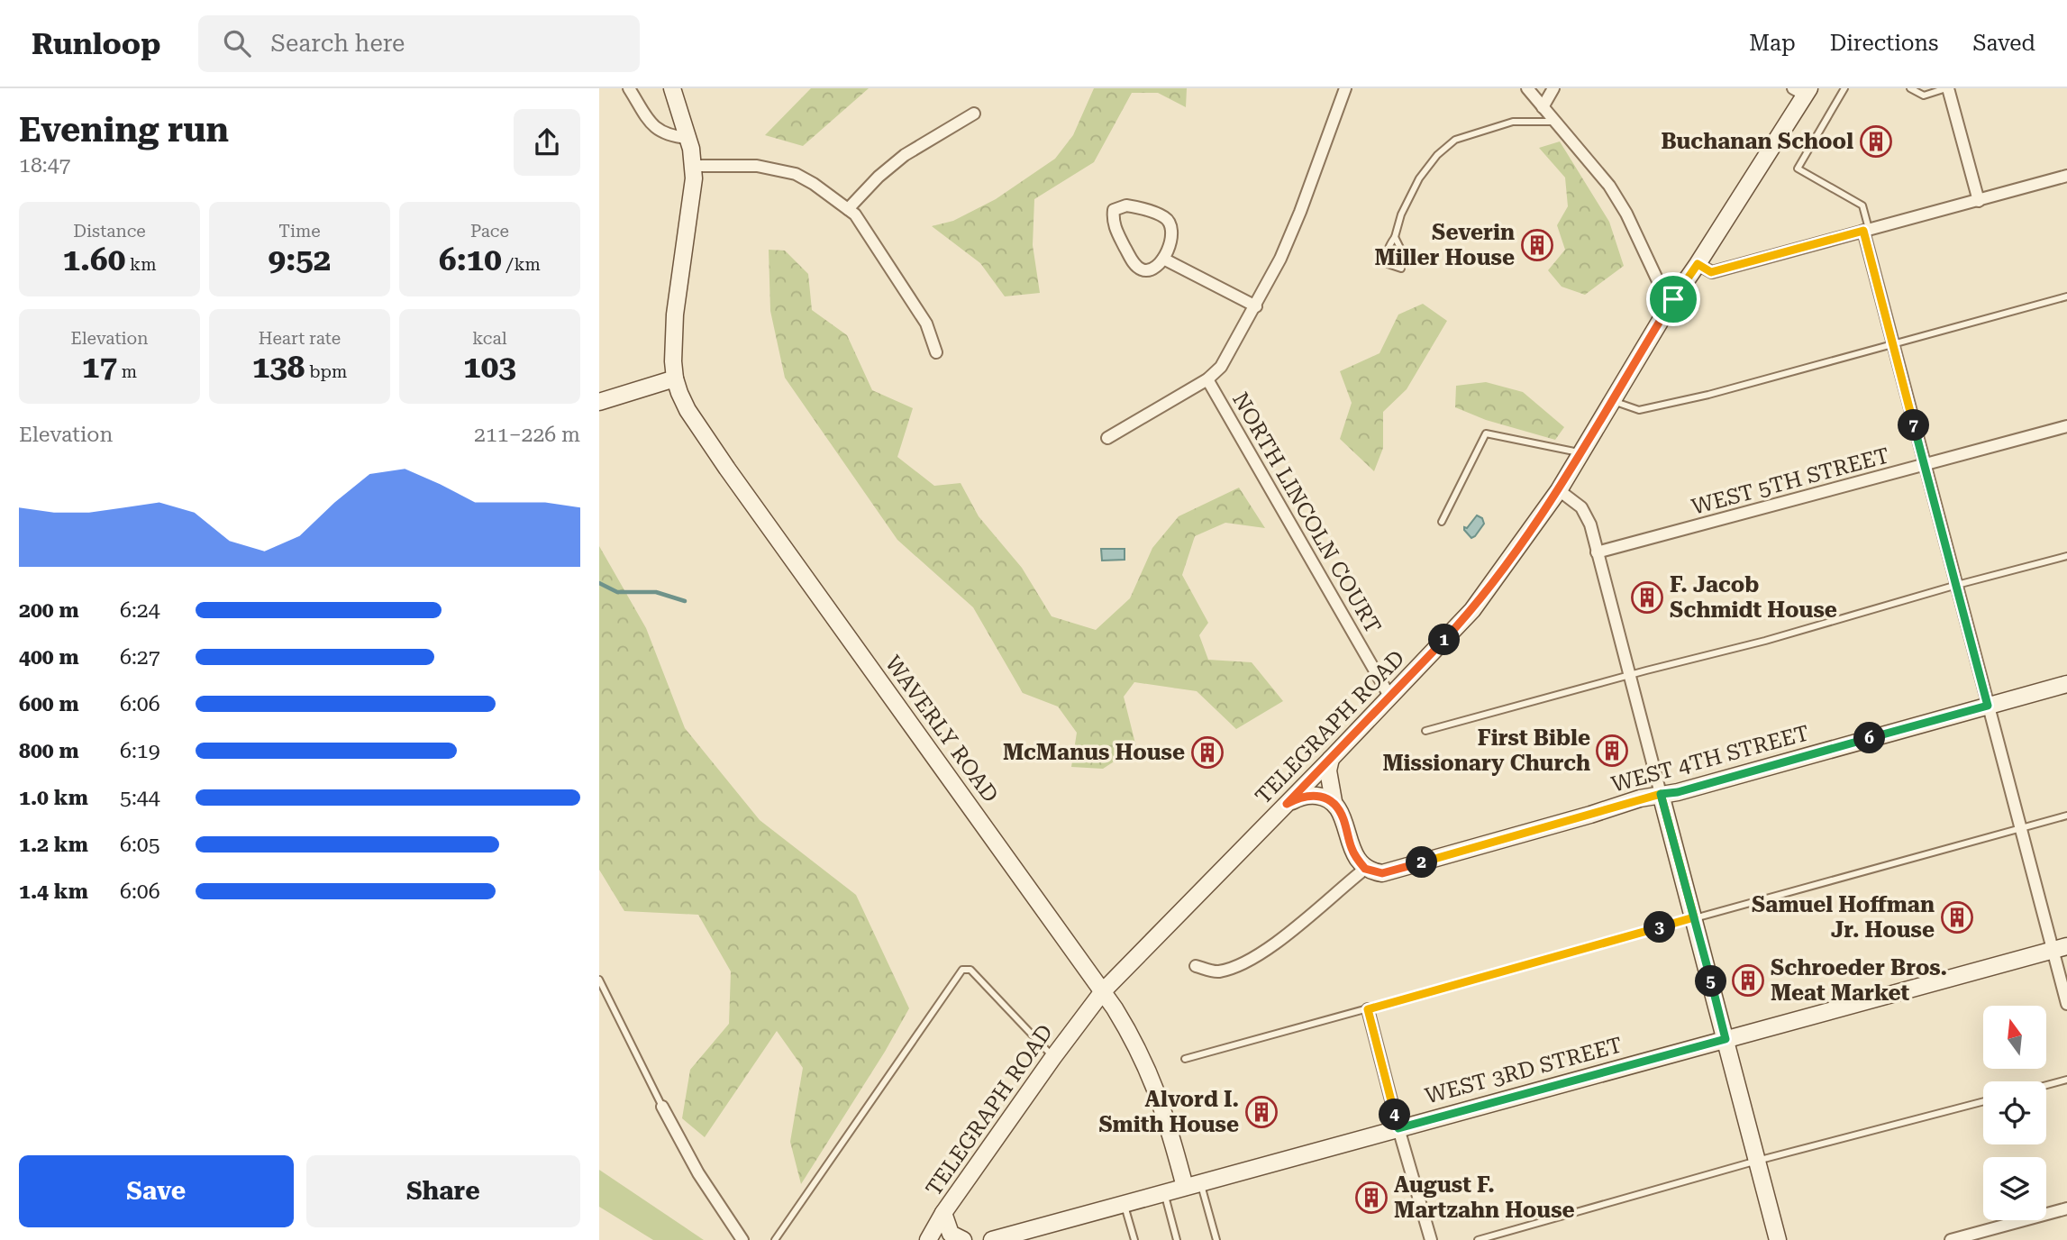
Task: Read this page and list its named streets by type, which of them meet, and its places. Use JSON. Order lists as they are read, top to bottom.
{
  "streets": {
    "street": [
      "WEST 5TH STREET",
      "NORTH LINCOLN COURT",
      "TELEGRAPH ROAD",
      "WAVERLY ROAD",
      "WEST 4TH STREET",
      "WEST 3RD STREET"
    ]
  },
  "crossings": [
    ["NORTH LINCOLN COURT", "TELEGRAPH ROAD"],
    ["TELEGRAPH ROAD", "WAVERLY ROAD"],
    ["WAVERLY ROAD", "WEST 3RD STREET"]
  ],
  "places": {
    "building": [
      "Buchanan School",
      "Severin Miller House",
      "F. Jacob Schmidt House",
      "First Bible Missionary Church",
      "McManus House",
      "Samuel Hoffman Jr. House",
      "Schroeder Bros. Meat Market",
      "Alvord I. Smith House",
      "August F. Martzahn House"
    ]
  },
  "north": "top",
  "page": {
    "header": "Runloop",
    "search": "Search here",
    "nav": ["Map", "Directions", "Saved"],
    "heading": ["Evening run", "18:47"],
    "stats": [
      ["Distance", "1.60 km"],
      ["Time", "9:52"],
      ["Pace", "6:10 /km"],
      ["Elevation", "17 m"],
      ["Heart rate", "138 bpm"],
      ["kcal", "103"]
    ],
    "pins": [
      "7",
      "1",
      "6",
      "2",
      "3",
      "5",
      "4"
    ],
    "chart": ["Elevation", "211–226 m"],
    "list": [
      {
        "name": "200 m",
        "note": "6:24"
      },
      {
        "name": "400 m",
        "note": "6:27"
      },
      {
        "name": "600 m",
        "note": "6:06"
      },
      {
        "name": "800 m",
        "note": "6:19"
      },
      {
        "name": "1.0 km",
        "note": "5:44"
      },
      {
        "name": "1.2 km",
        "note": "6:05"
      },
      {
        "name": "1.4 km",
        "note": "6:06"
      }
    ],
    "buttons": ["Save", "Share"]
  }
}
